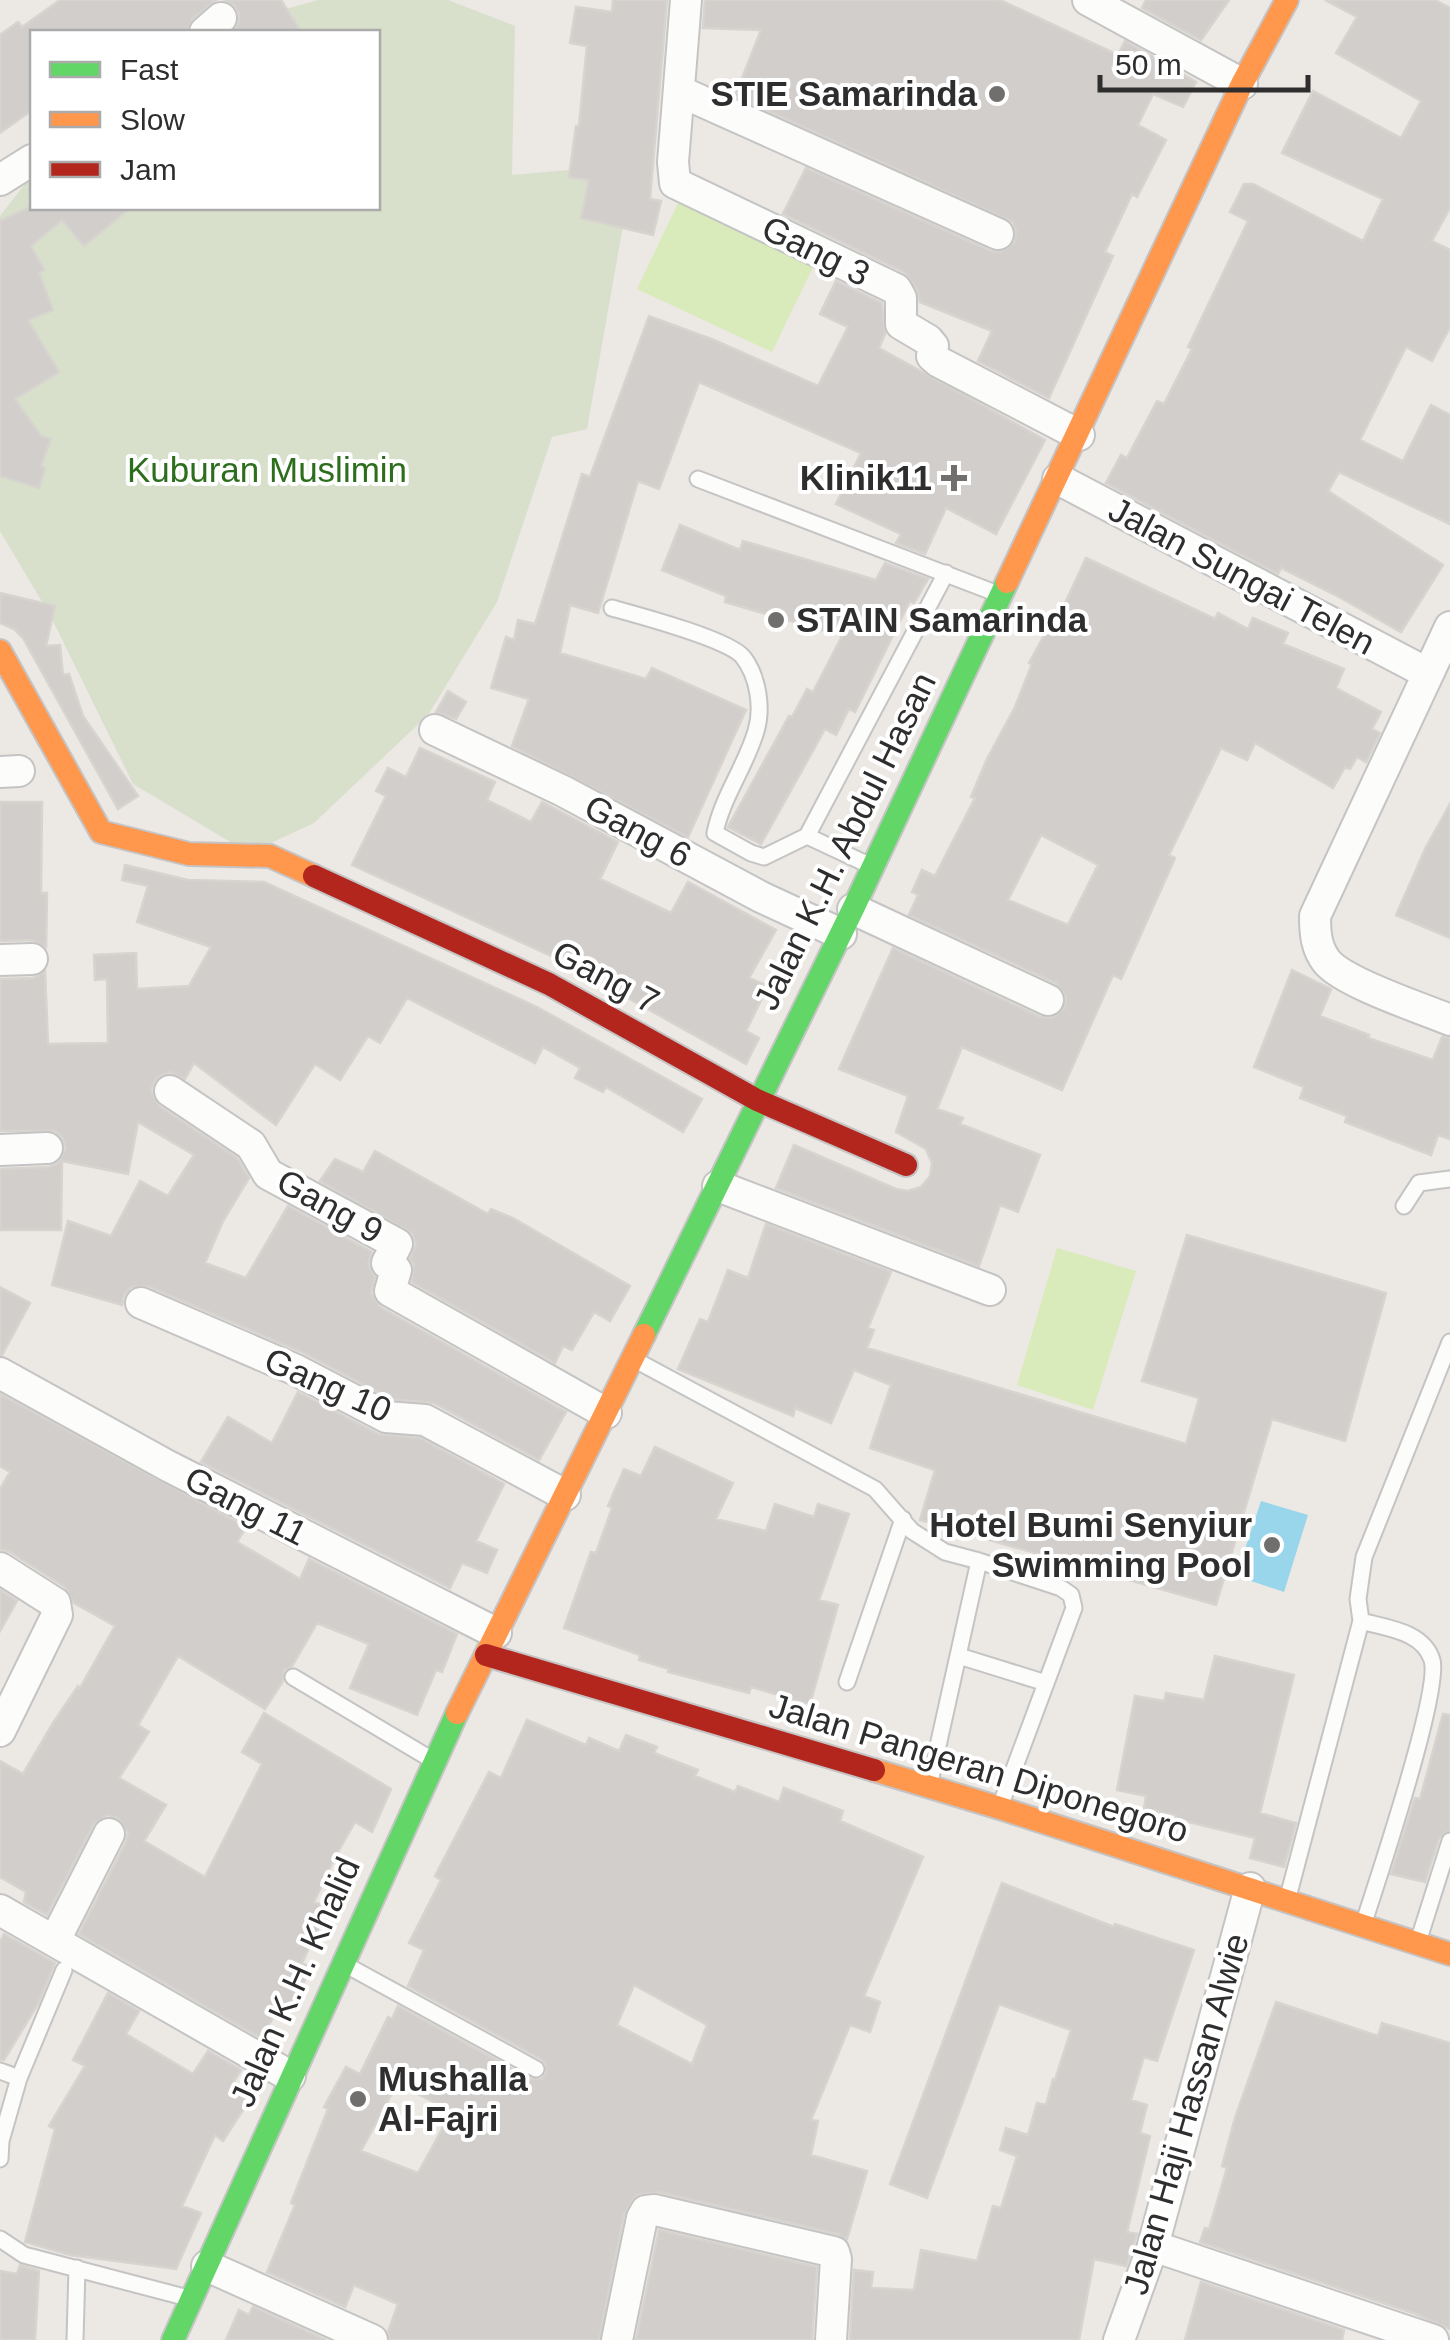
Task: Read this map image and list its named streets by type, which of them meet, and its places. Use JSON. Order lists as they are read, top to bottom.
{
  "streets": {
    "street": [
      "Gang 3",
      "Jalan Sungai Telen",
      "Gang 6",
      "Jalan K.H. Abdul Hasan",
      "Gang 7",
      "Gang 9",
      "Gang 10",
      "Gang 11",
      "Jalan Pangeran Diponegoro",
      "Jalan K.H. Khalid",
      "Jalan Haji Hassan Alwie"
    ]
  },
  "crossings": [
    ["Gang 3", "Jalan K.H. Abdul Hasan"],
    ["Jalan Sungai Telen", "Jalan K.H. Abdul Hasan"],
    ["Gang 6", "Jalan K.H. Abdul Hasan"],
    ["Jalan K.H. Abdul Hasan", "Gang 7"],
    ["Jalan K.H. Abdul Hasan", "Gang 9"],
    ["Jalan K.H. Abdul Hasan", "Gang 10"],
    ["Jalan K.H. Abdul Hasan", "Gang 11"],
    ["Jalan K.H. Abdul Hasan", "Jalan Pangeran Diponegoro"],
    ["Jalan K.H. Abdul Hasan", "Jalan K.H. Khalid"],
    ["Gang 11", "Jalan Pangeran Diponegoro"],
    ["Gang 11", "Jalan K.H. Khalid"],
    ["Jalan Pangeran Diponegoro", "Jalan K.H. Khalid"],
    ["Jalan Pangeran Diponegoro", "Jalan Haji Hassan Alwie"]
  ],
  "parks": ["Kuburan Muslimin"],
  "places": {
    "other": [
      "STIE Samarinda",
      "STAIN Samarinda",
      "Hotel Bumi Senyiur Swimming Pool",
      "Mushalla Al-Fajri"
    ],
    "health": ["Klinik11"]
  },
  "legend": ["Fast", "Slow", "Jam"],
  "scale_bar": "50 m"
}
